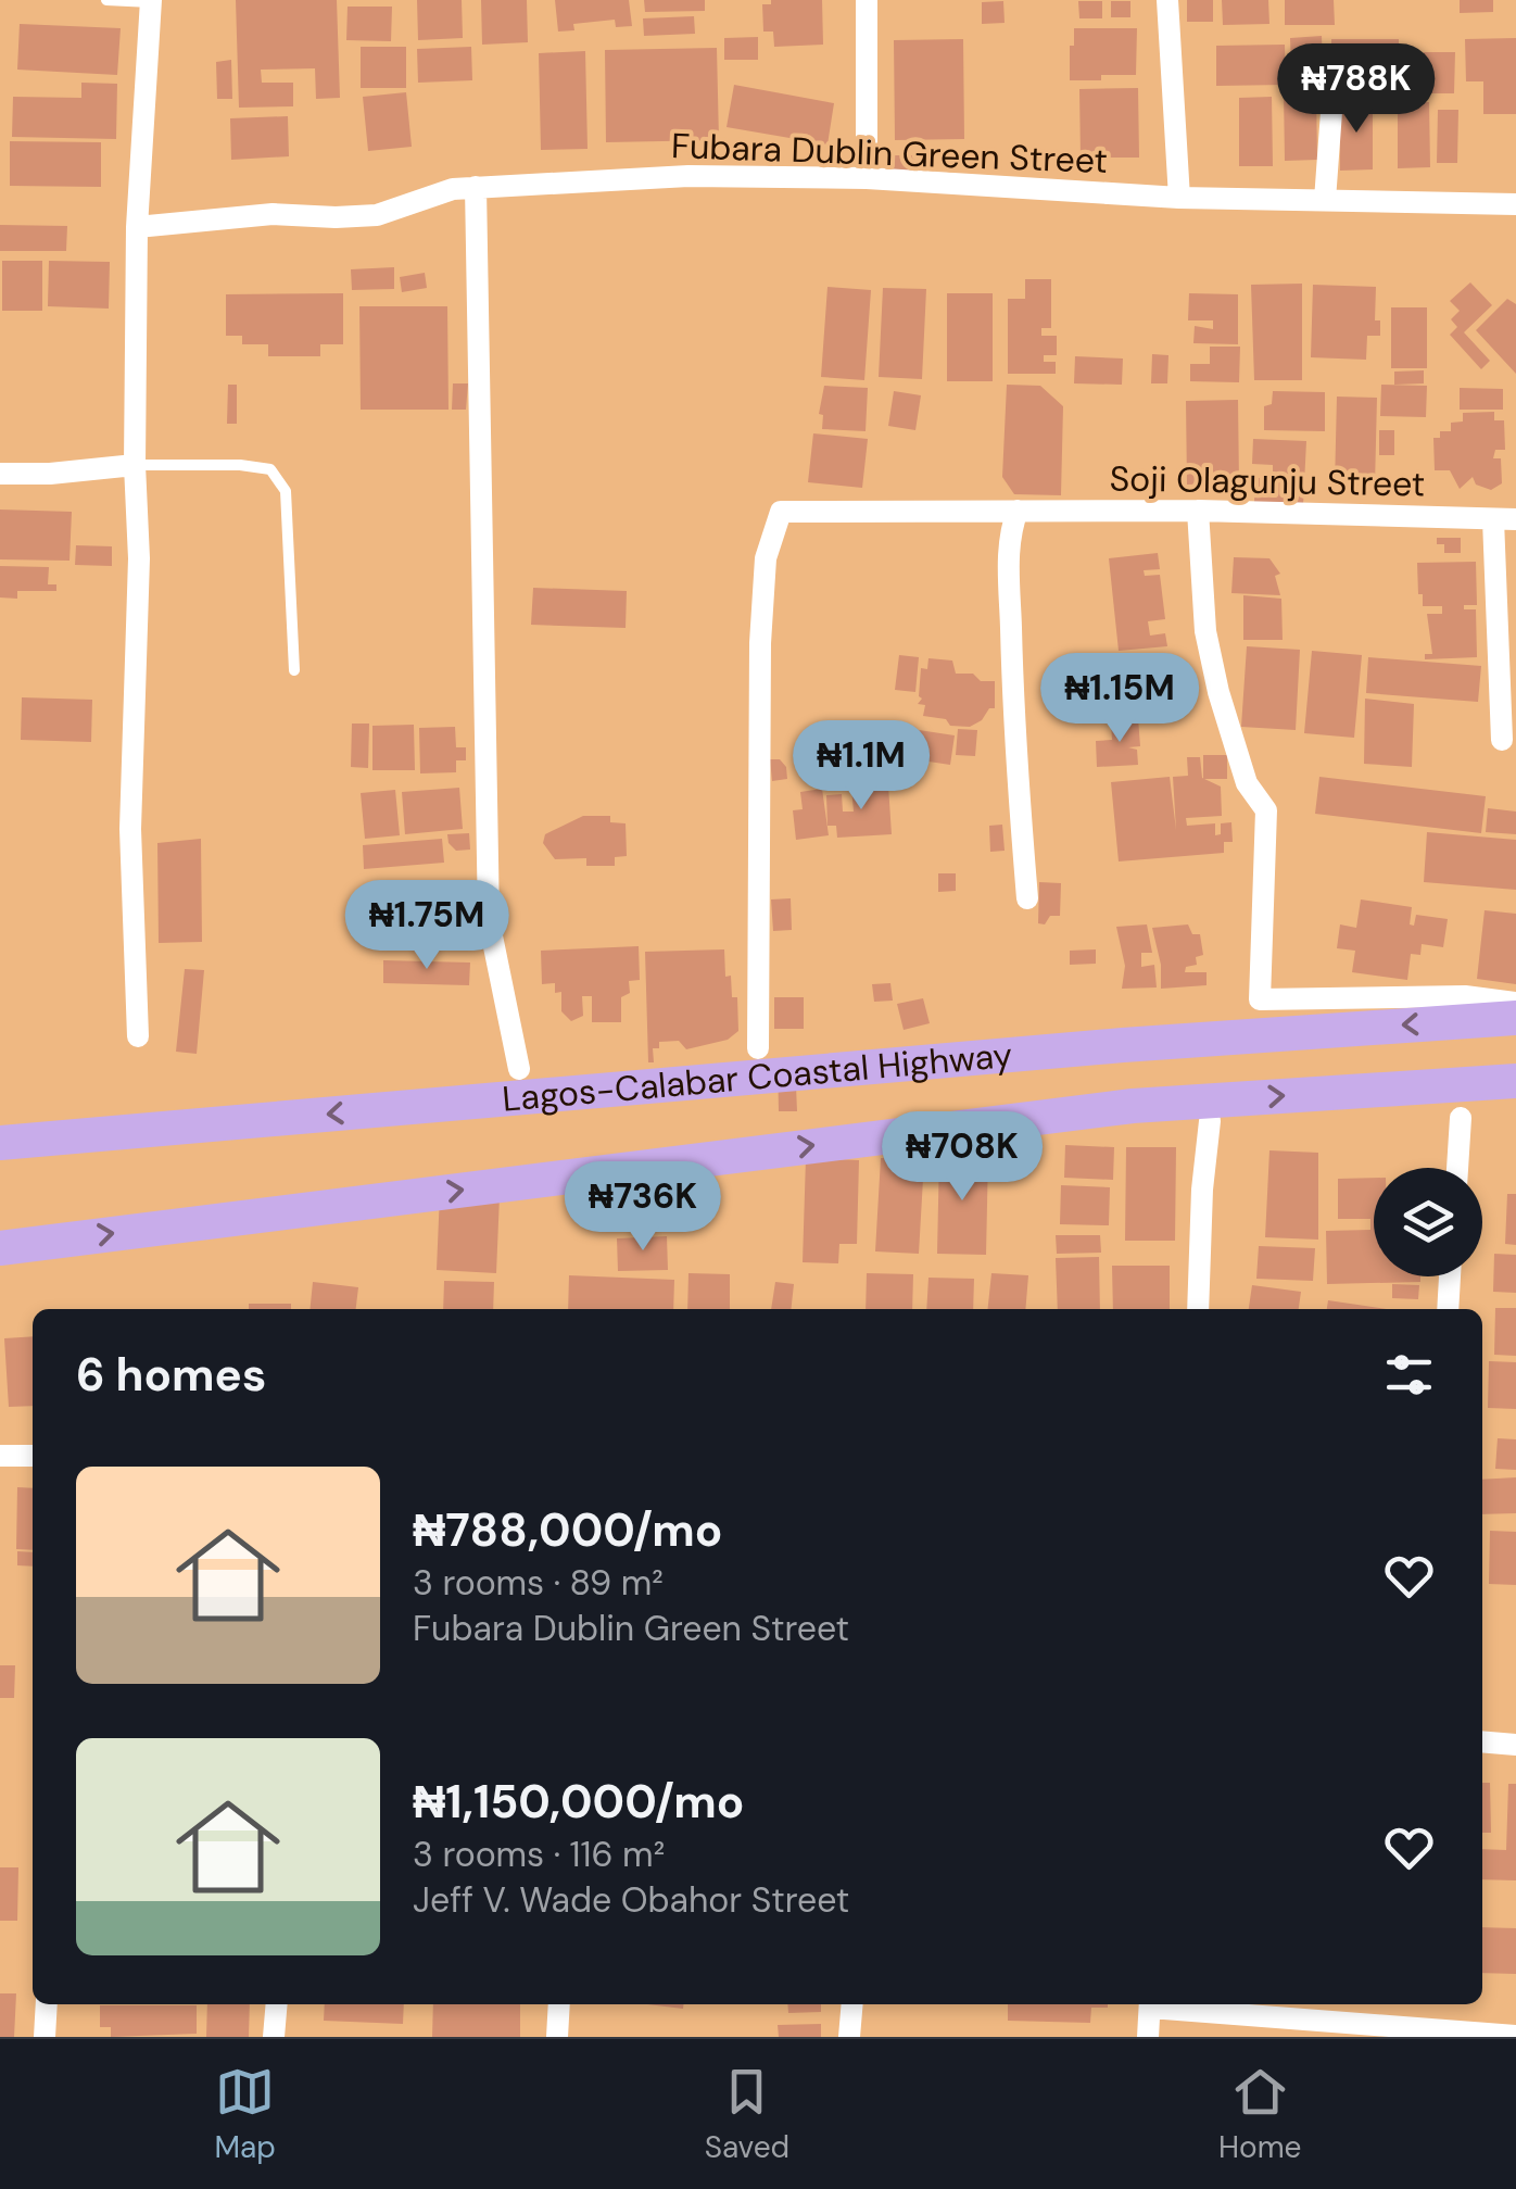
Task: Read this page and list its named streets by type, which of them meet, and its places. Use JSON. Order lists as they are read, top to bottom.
{
  "streets": {
    "highway": ["Lagos-Calabar Coastal Highway"],
    "street": ["Fubara Dublin Green Street", "Soji Olagunju Street"]
  },
  "page": {
    "price": [
      "₦788K",
      "₦1.15M",
      "₦1.1M",
      "₦1.75M",
      "₦708K",
      "₦736K"
    ],
    "heading": "6 homes",
    "list": [
      {
        "name": "₦788,000/mo",
        "note": "3 rooms · 89 m² · Fubara Dublin Green Street"
      },
      {
        "name": "₦1,150,000/mo",
        "note": "3 rooms · 116 m² · Jeff V. Wade Obahor Street"
      }
    ],
    "tabs": ["Map", "Saved", "Home"]
  }
}
